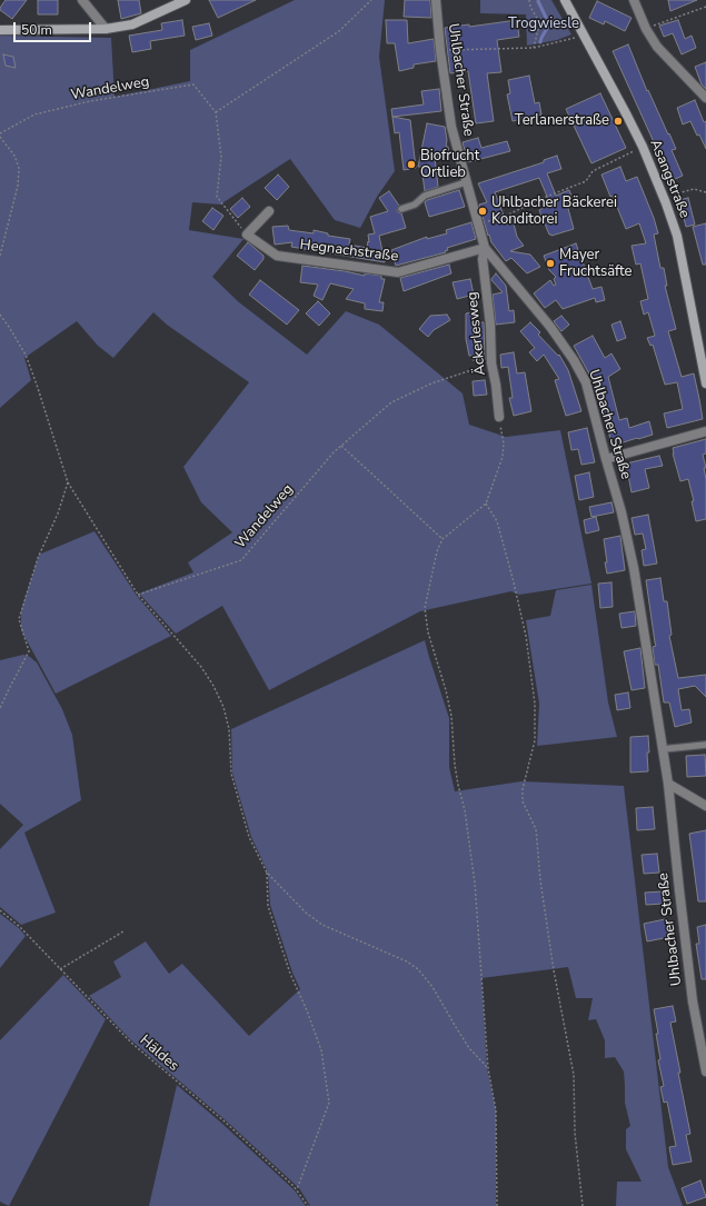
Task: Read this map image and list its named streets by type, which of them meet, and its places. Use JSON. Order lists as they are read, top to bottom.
{
  "streets": {
    "street": [
      "Uhlbacher Straße",
      "Asangstraße",
      "Hegnachstraße",
      "Äckerlesweg"
    ],
    "path": ["Wandelweg", "Häldes"]
  },
  "crossings": [
    ["Uhlbacher Straße", "Hegnachstraße"],
    ["Uhlbacher Straße", "Äckerlesweg"],
    ["Wandelweg", "Äckerlesweg"],
    ["Hegnachstraße", "Äckerlesweg"]
  ],
  "parks": ["Trogwiesle"],
  "places": [
    "Terlanerstraße",
    "Biofrucht Ortlieb",
    "Uhlbacher Bäckerei Konditorei",
    "Mayer Fruchtsäfte"
  ],
  "scale_bar": "50 m"
}
